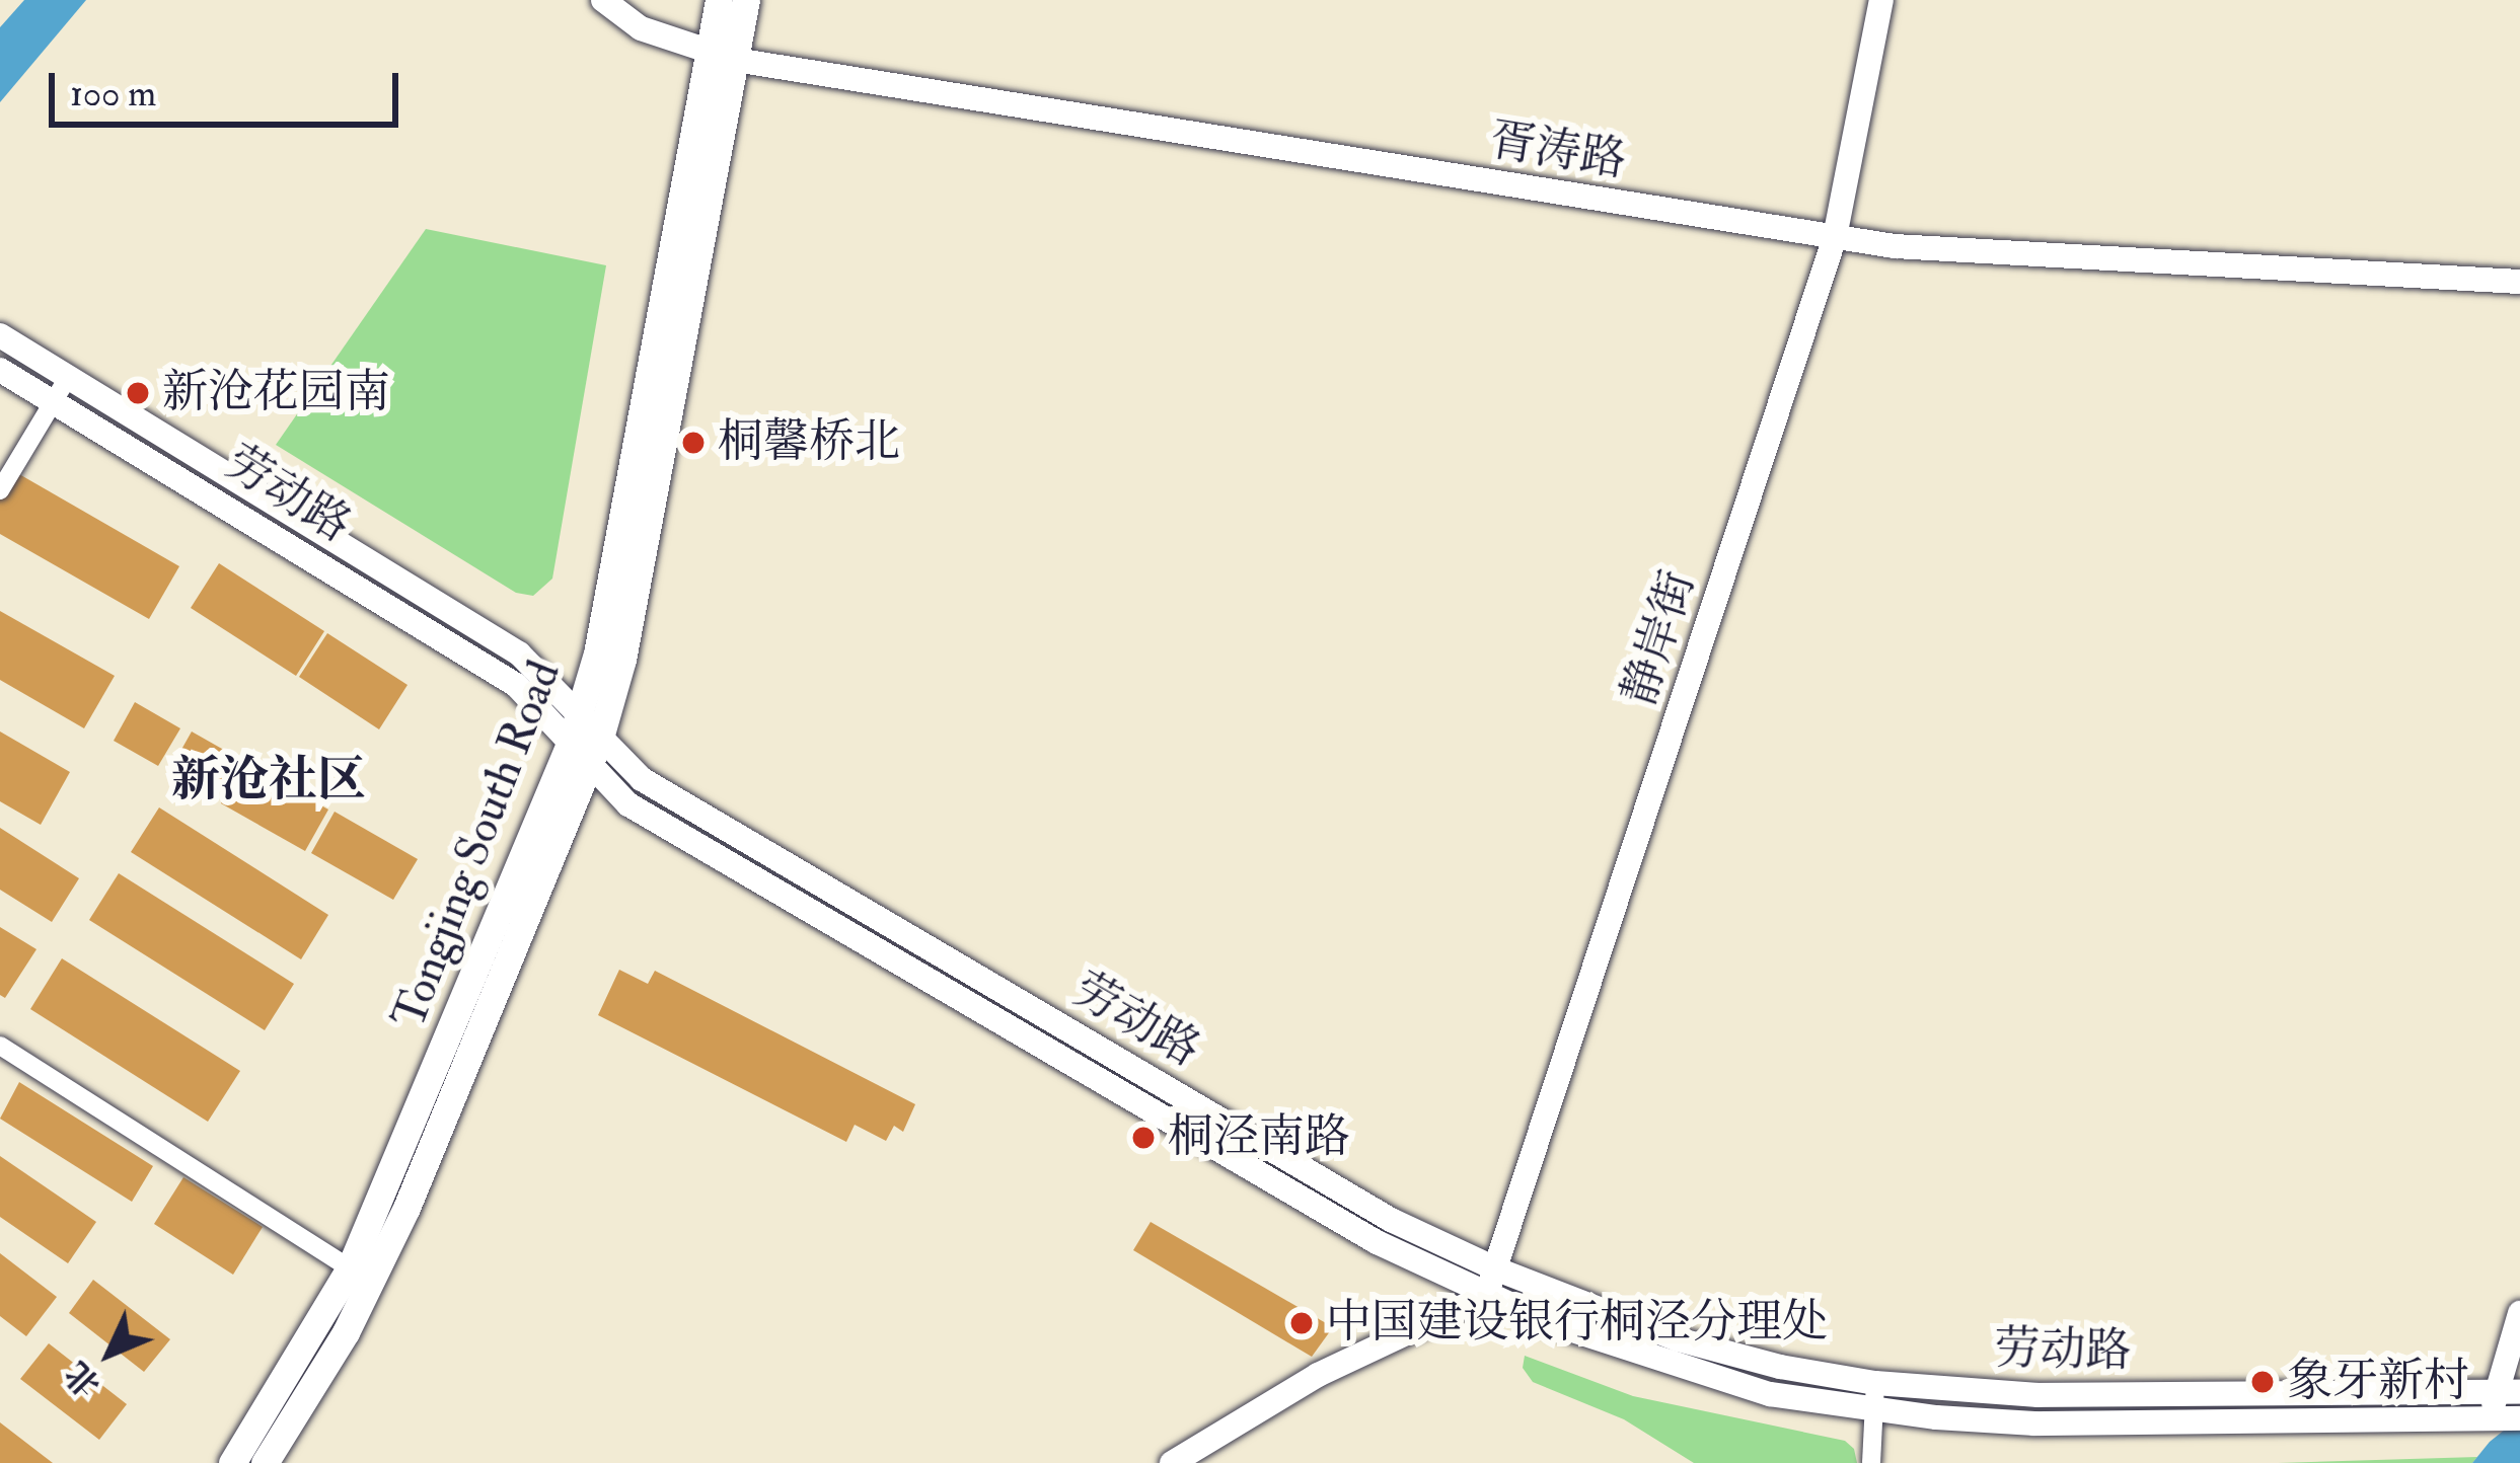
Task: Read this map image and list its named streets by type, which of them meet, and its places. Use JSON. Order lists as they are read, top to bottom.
{
  "streets": {
    "main road": [
      "胥涛路",
      "劳动路",
      "静岸街",
      "Tongjing South Road"
    ]
  },
  "crossings": [
    ["胥涛路", "静岸街"],
    ["胥涛路", "Tongjing South Road"],
    ["劳动路", "静岸街"],
    ["劳动路", "Tongjing South Road"]
  ],
  "districts": ["新沧社区"],
  "places": [
    "新沧花园南",
    "桐馨桥北",
    "桐泾南路",
    "中国建设银行桐泾分理处",
    "象牙新村"
  ],
  "scale_bar": "100 m",
  "north": "bottom left"
}
